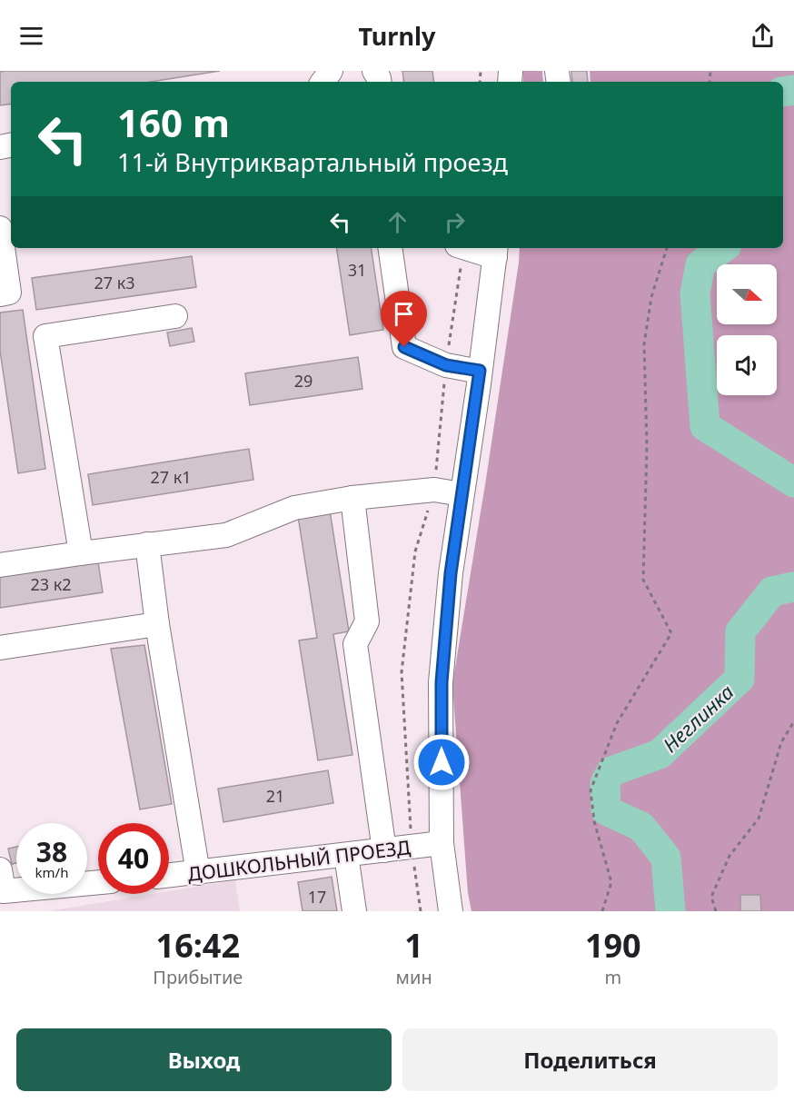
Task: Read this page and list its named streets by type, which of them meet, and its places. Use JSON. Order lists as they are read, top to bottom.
{
  "streets": {
    "street": ["ДОШКОЛЬНЫЙ ПРОЕЗД"]
  },
  "water": ["Неглинка"],
  "house_numbers": [
    "31",
    "27 к3",
    "29",
    "27 к1",
    "23 к2",
    "21",
    "17"
  ],
  "north": "right",
  "page": {
    "header": "Turnly",
    "turn": ["160 m", "11-й Внутриквартальный проезд"],
    "speed": "38 km/h",
    "limit": "40",
    "eta": [
      "16:42",
      "Прибытие",
      "1",
      "мин",
      "190",
      "m"
    ],
    "buttons": ["Выход", "Поделиться"]
  }
}
